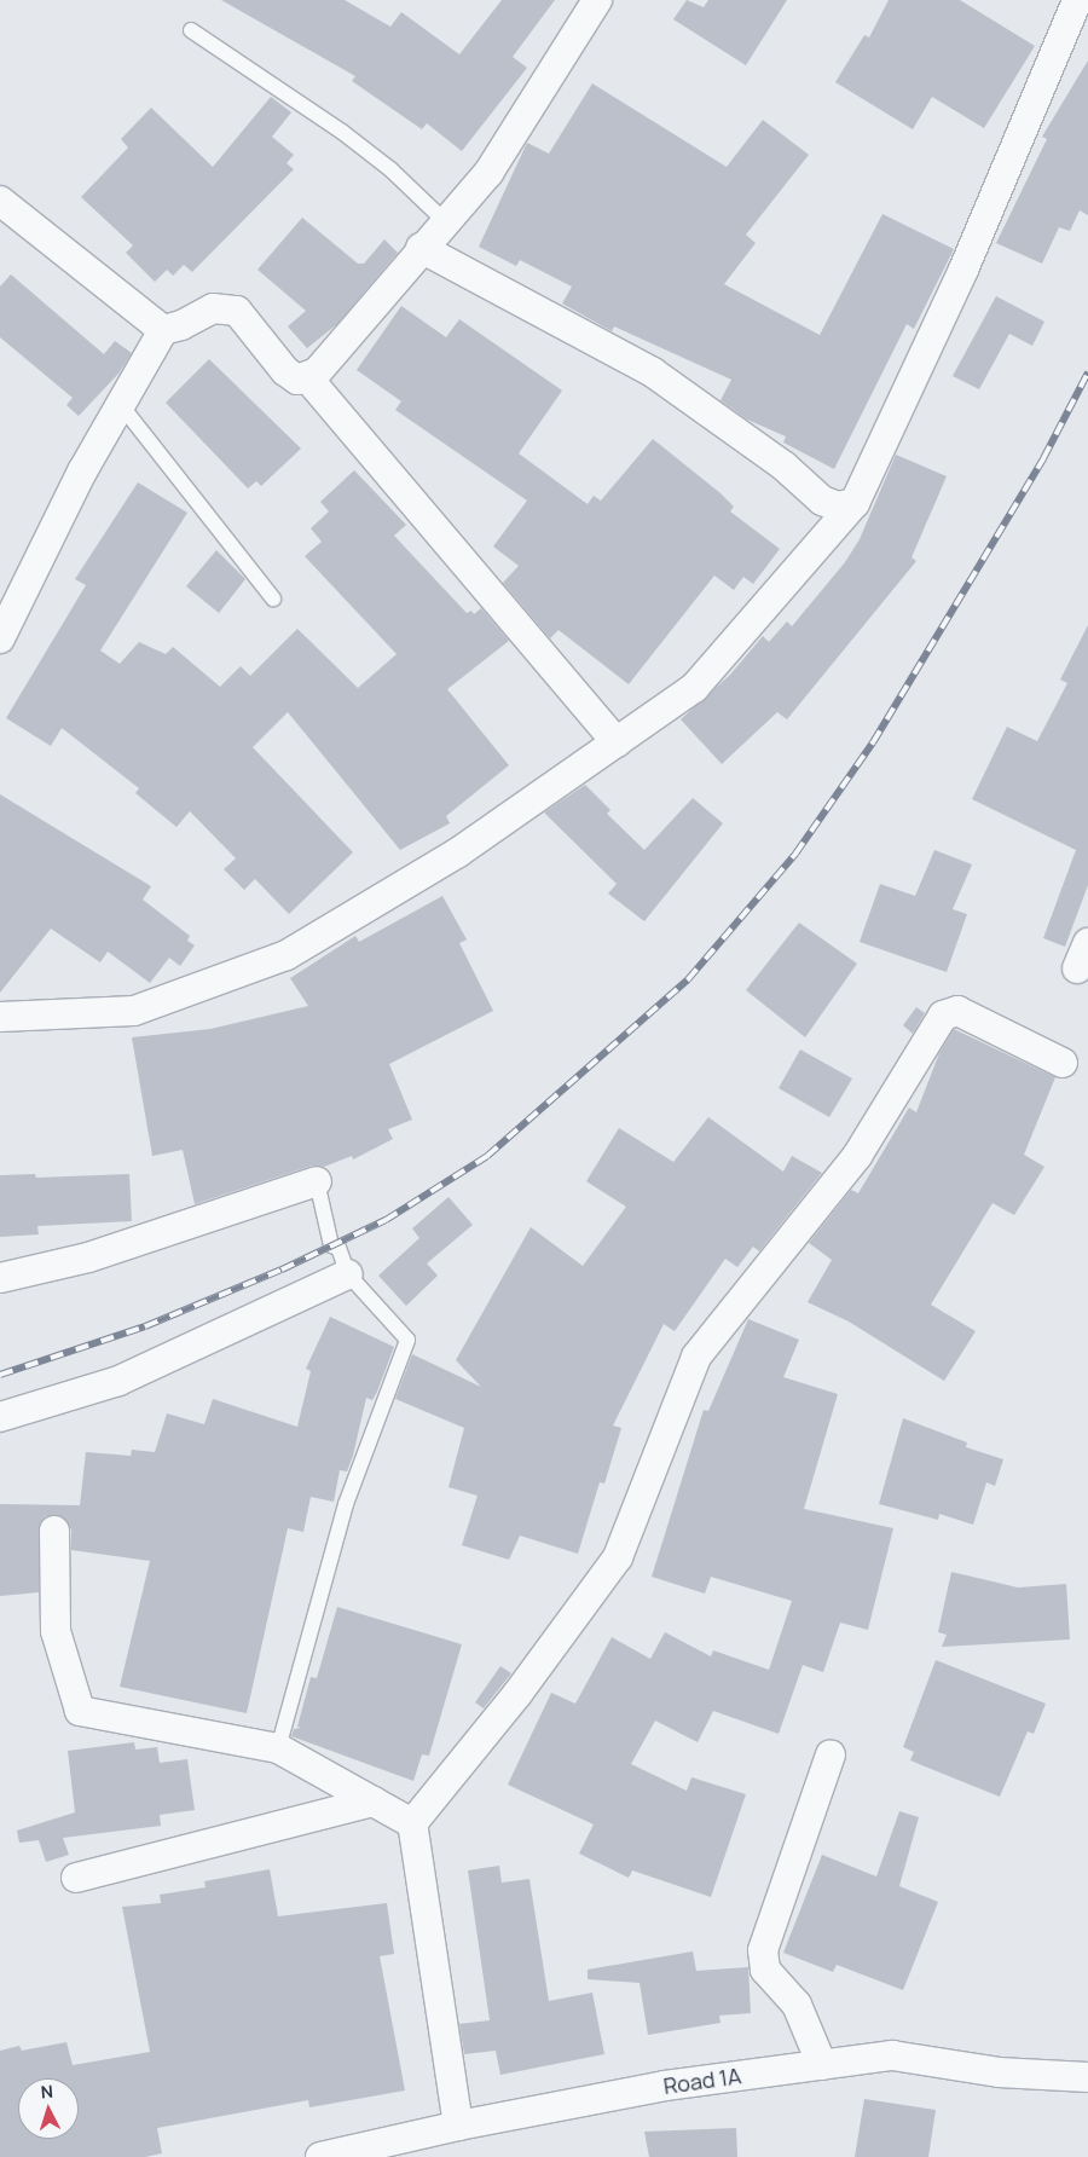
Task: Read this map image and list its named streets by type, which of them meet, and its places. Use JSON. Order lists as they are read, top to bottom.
{
  "streets": {
    "street": ["Road 1A"]
  },
  "north": "top"
}
